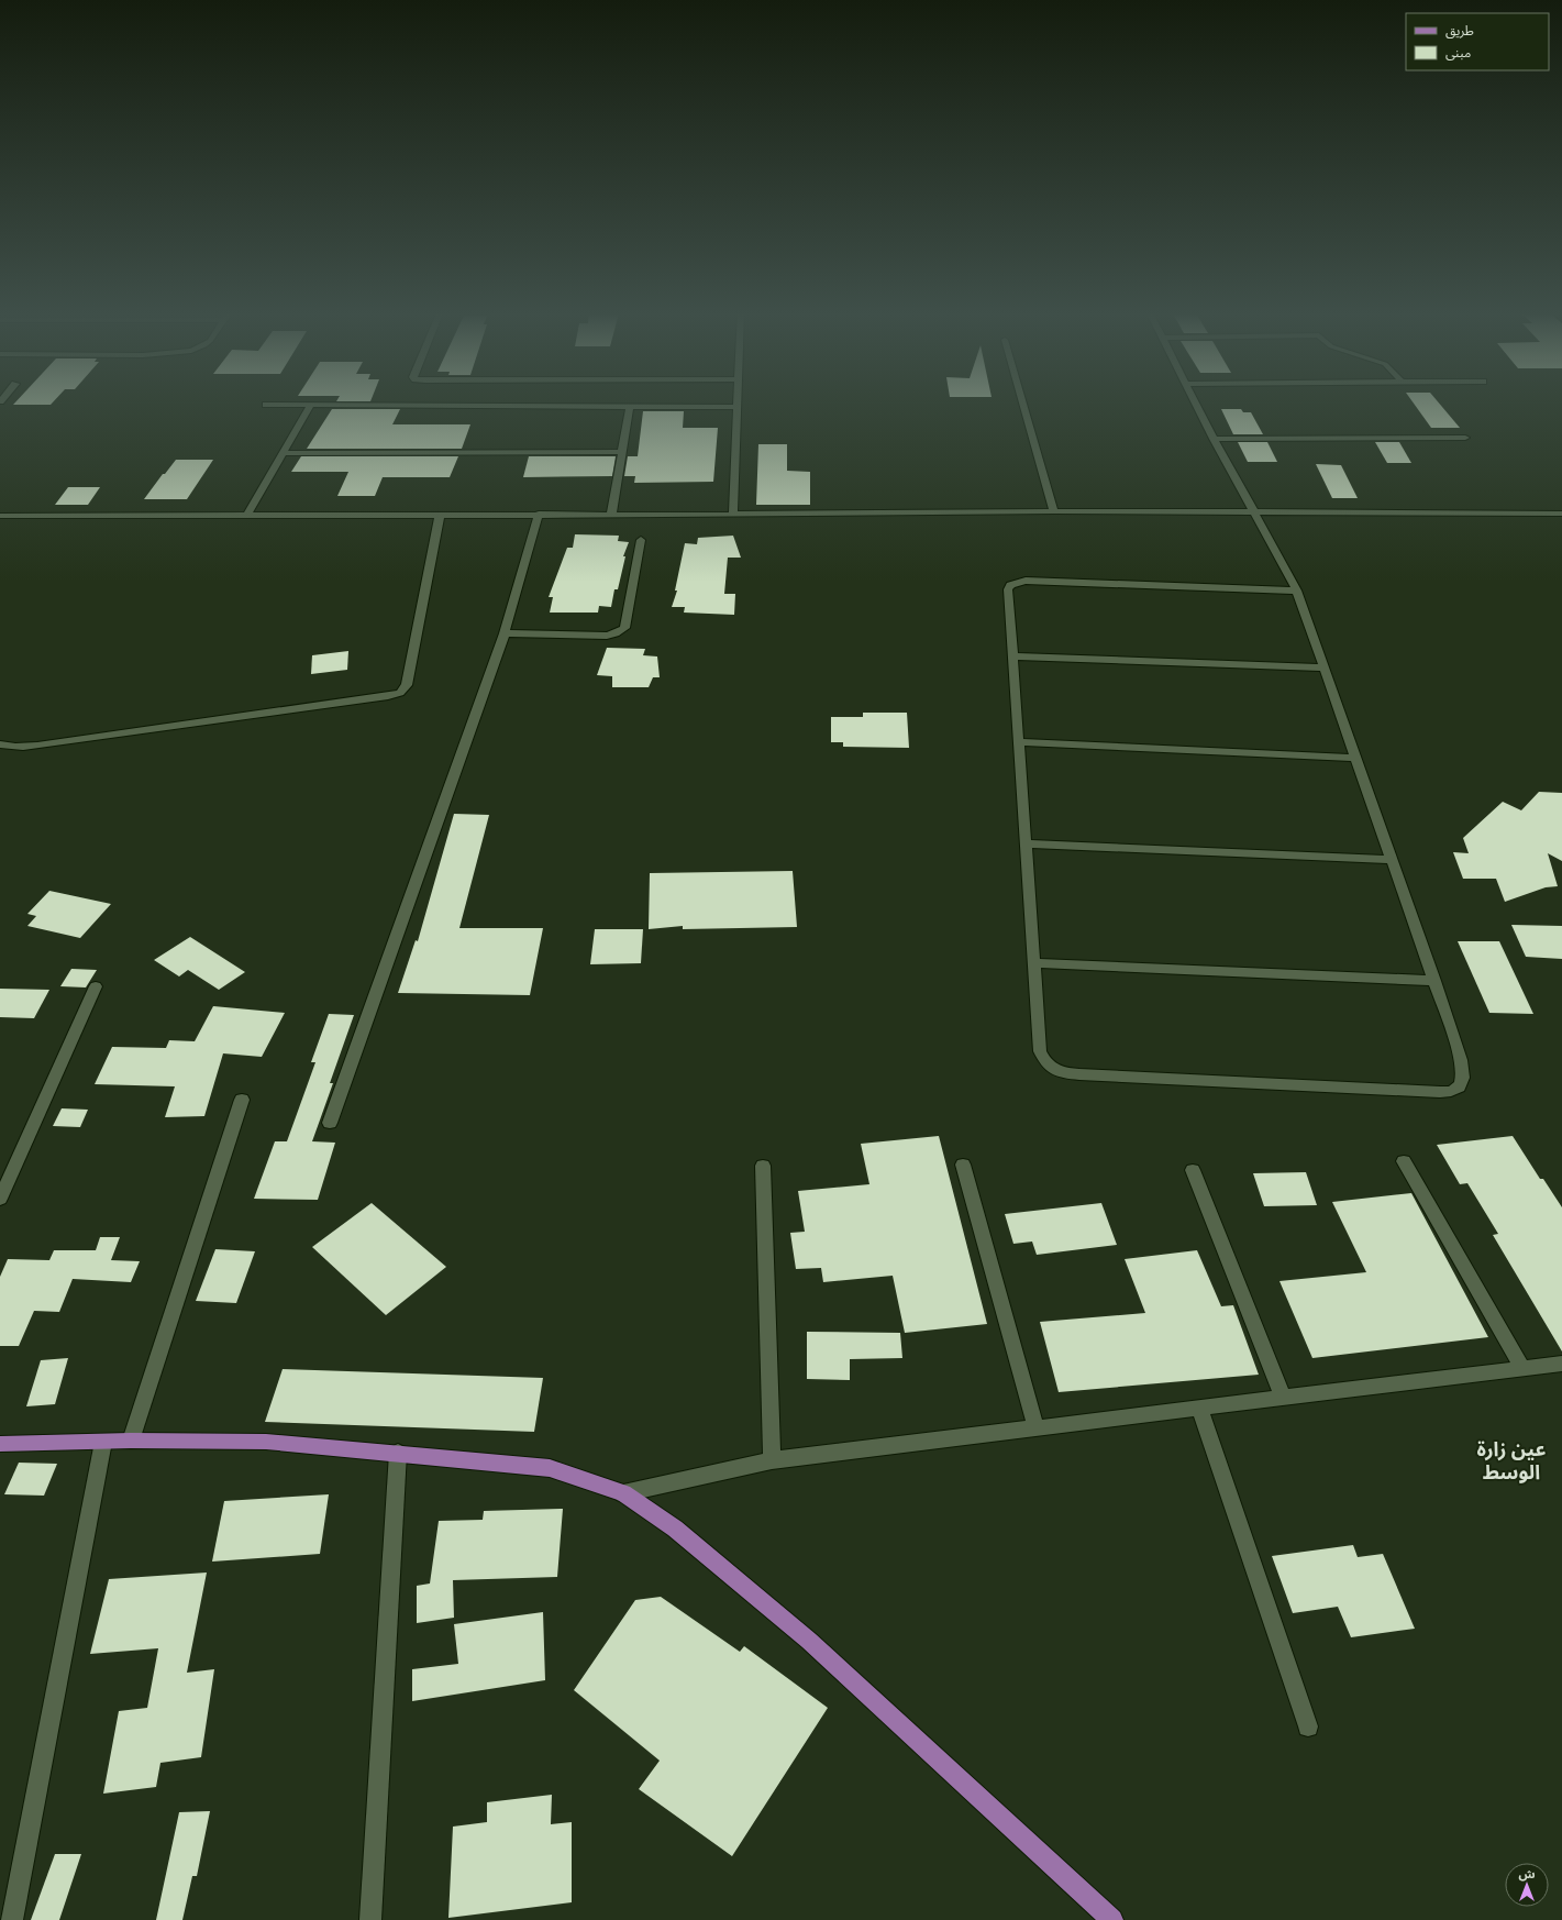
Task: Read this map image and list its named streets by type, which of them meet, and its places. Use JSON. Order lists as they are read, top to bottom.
{
  "districts": ["عين زارة الوسط"],
  "legend": ["طريق", "مبنى"],
  "north": "top"
}
